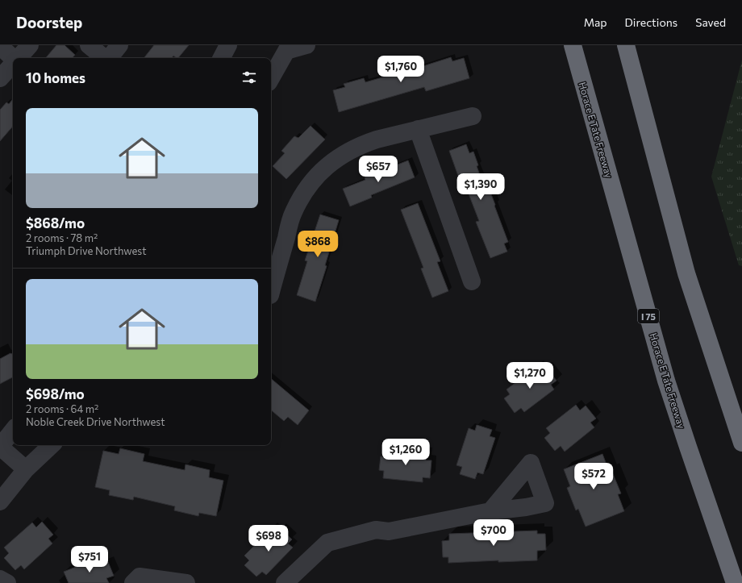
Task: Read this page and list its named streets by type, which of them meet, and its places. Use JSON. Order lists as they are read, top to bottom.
{
  "streets": {
    "highway": ["Horace E Tate Freeway", "I 75"]
  },
  "page": {
    "header": "Doorstep",
    "nav": ["Map", "Directions", "Saved"],
    "price": [
      "$1,760",
      "$657",
      "$1,390",
      "$868",
      "$1,270",
      "$1,260",
      "$572",
      "$700",
      "$698",
      "$751"
    ],
    "heading": "10 homes",
    "list": [
      {
        "name": "$868/mo",
        "note": "2 rooms · 78 m² · Triumph Drive Northwest"
      },
      {
        "name": "$698/mo",
        "note": "2 rooms · 64 m² · Noble Creek Drive Northwest"
      }
    ]
  }
}
